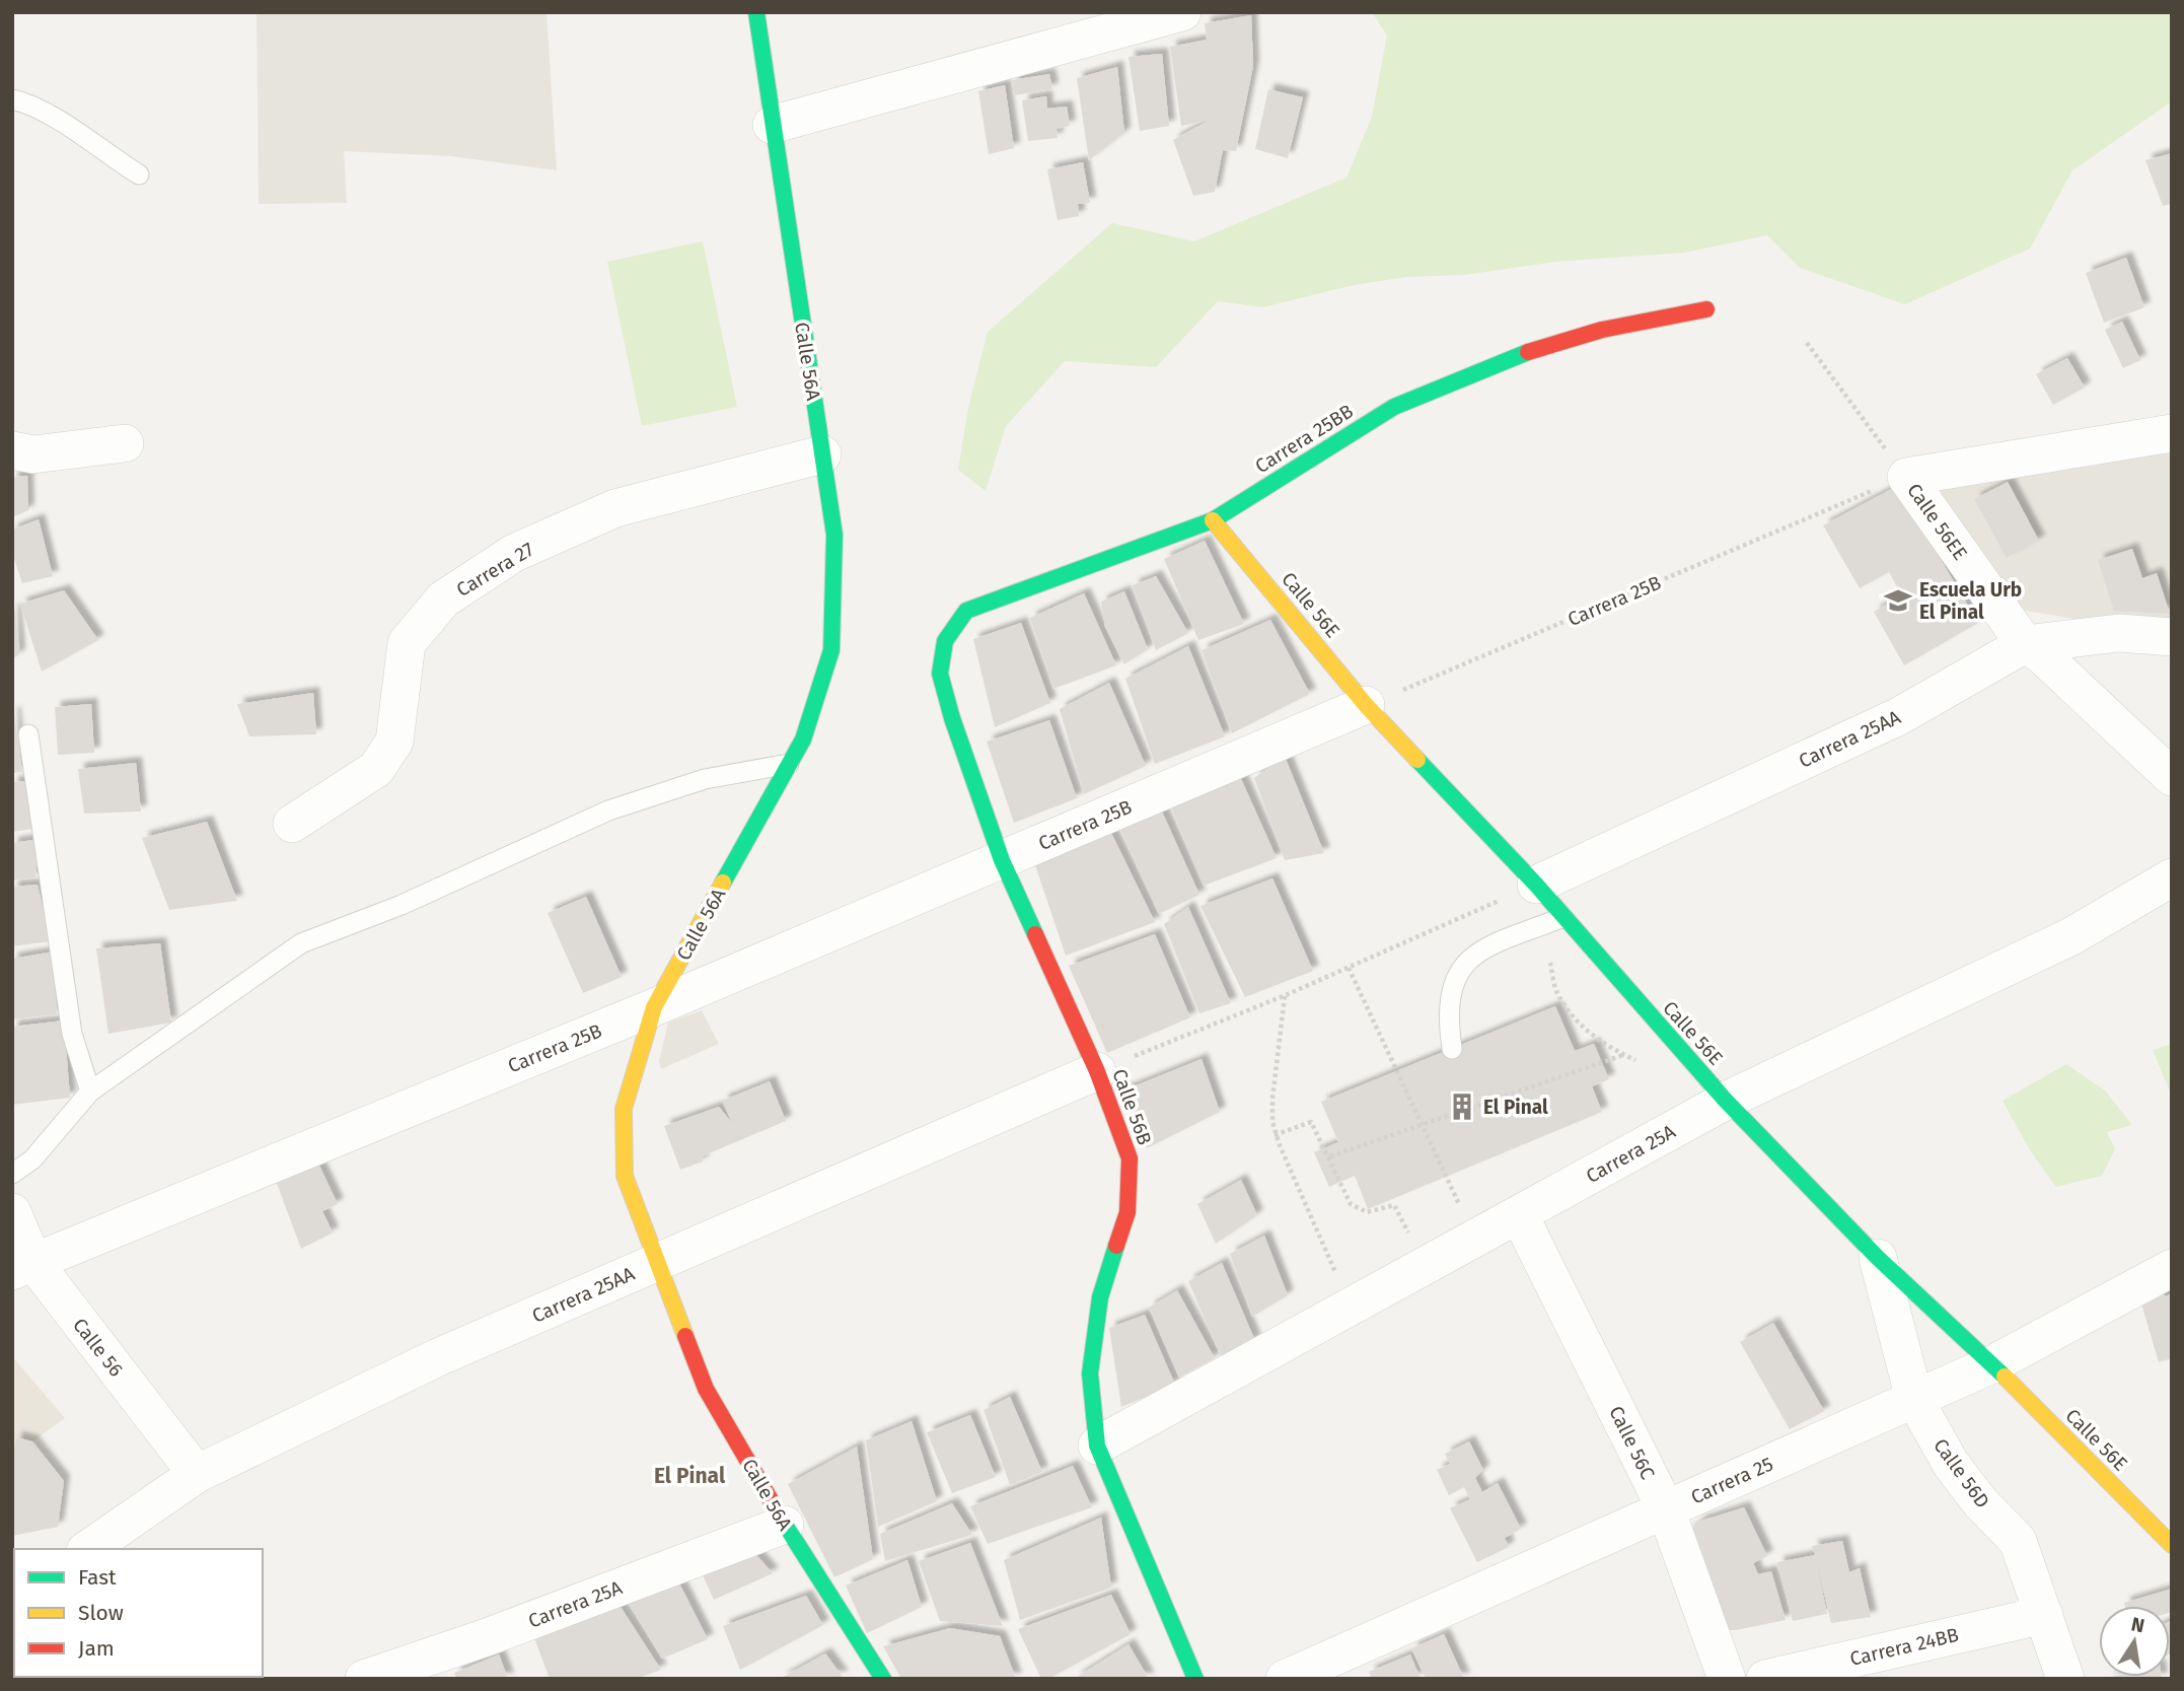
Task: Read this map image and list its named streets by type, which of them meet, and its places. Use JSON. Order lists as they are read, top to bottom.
{
  "streets": {
    "street": [
      "Calle 56A",
      "Carrera 25BB",
      "Calle 56EE",
      "Carrera 27",
      "Carrera 25B",
      "Calle 56E",
      "Carrera 25AA",
      "Calle 56B",
      "Carrera 25A",
      "Calle 56",
      "Calle 56C",
      "Calle 56D",
      "Carrera 25",
      "Carrera 24BB"
    ]
  },
  "crossings": [
    ["Calle 56A", "Carrera 27"],
    ["Calle 56A", "Carrera 25B"],
    ["Calle 56A", "Carrera 25AA"],
    ["Calle 56A", "Carrera 25A"],
    ["Carrera 25BB", "Calle 56E"],
    ["Carrera 25BB", "Calle 56B"],
    ["Calle 56EE", "Carrera 25B"],
    ["Calle 56EE", "Carrera 25AA"],
    ["Carrera 25B", "Calle 56E"],
    ["Carrera 25B", "Calle 56B"],
    ["Carrera 25B", "Calle 56"],
    ["Calle 56E", "Carrera 25AA"],
    ["Calle 56E", "Carrera 25A"],
    ["Calle 56E", "Calle 56D"],
    ["Calle 56E", "Carrera 25"],
    ["Carrera 25AA", "Calle 56B"],
    ["Carrera 25AA", "Calle 56"],
    ["Calle 56B", "Carrera 25A"],
    ["Carrera 25A", "Calle 56C"],
    ["Calle 56C", "Carrera 25"],
    ["Calle 56D", "Carrera 25"],
    ["Calle 56D", "Carrera 24BB"]
  ],
  "districts": ["El Pinal"],
  "places": {
    "school or university": ["Escuela Urb El Pinal"],
    "building": ["El Pinal"]
  },
  "legend": ["Fast", "Slow", "Jam"],
  "north": "top"
}
